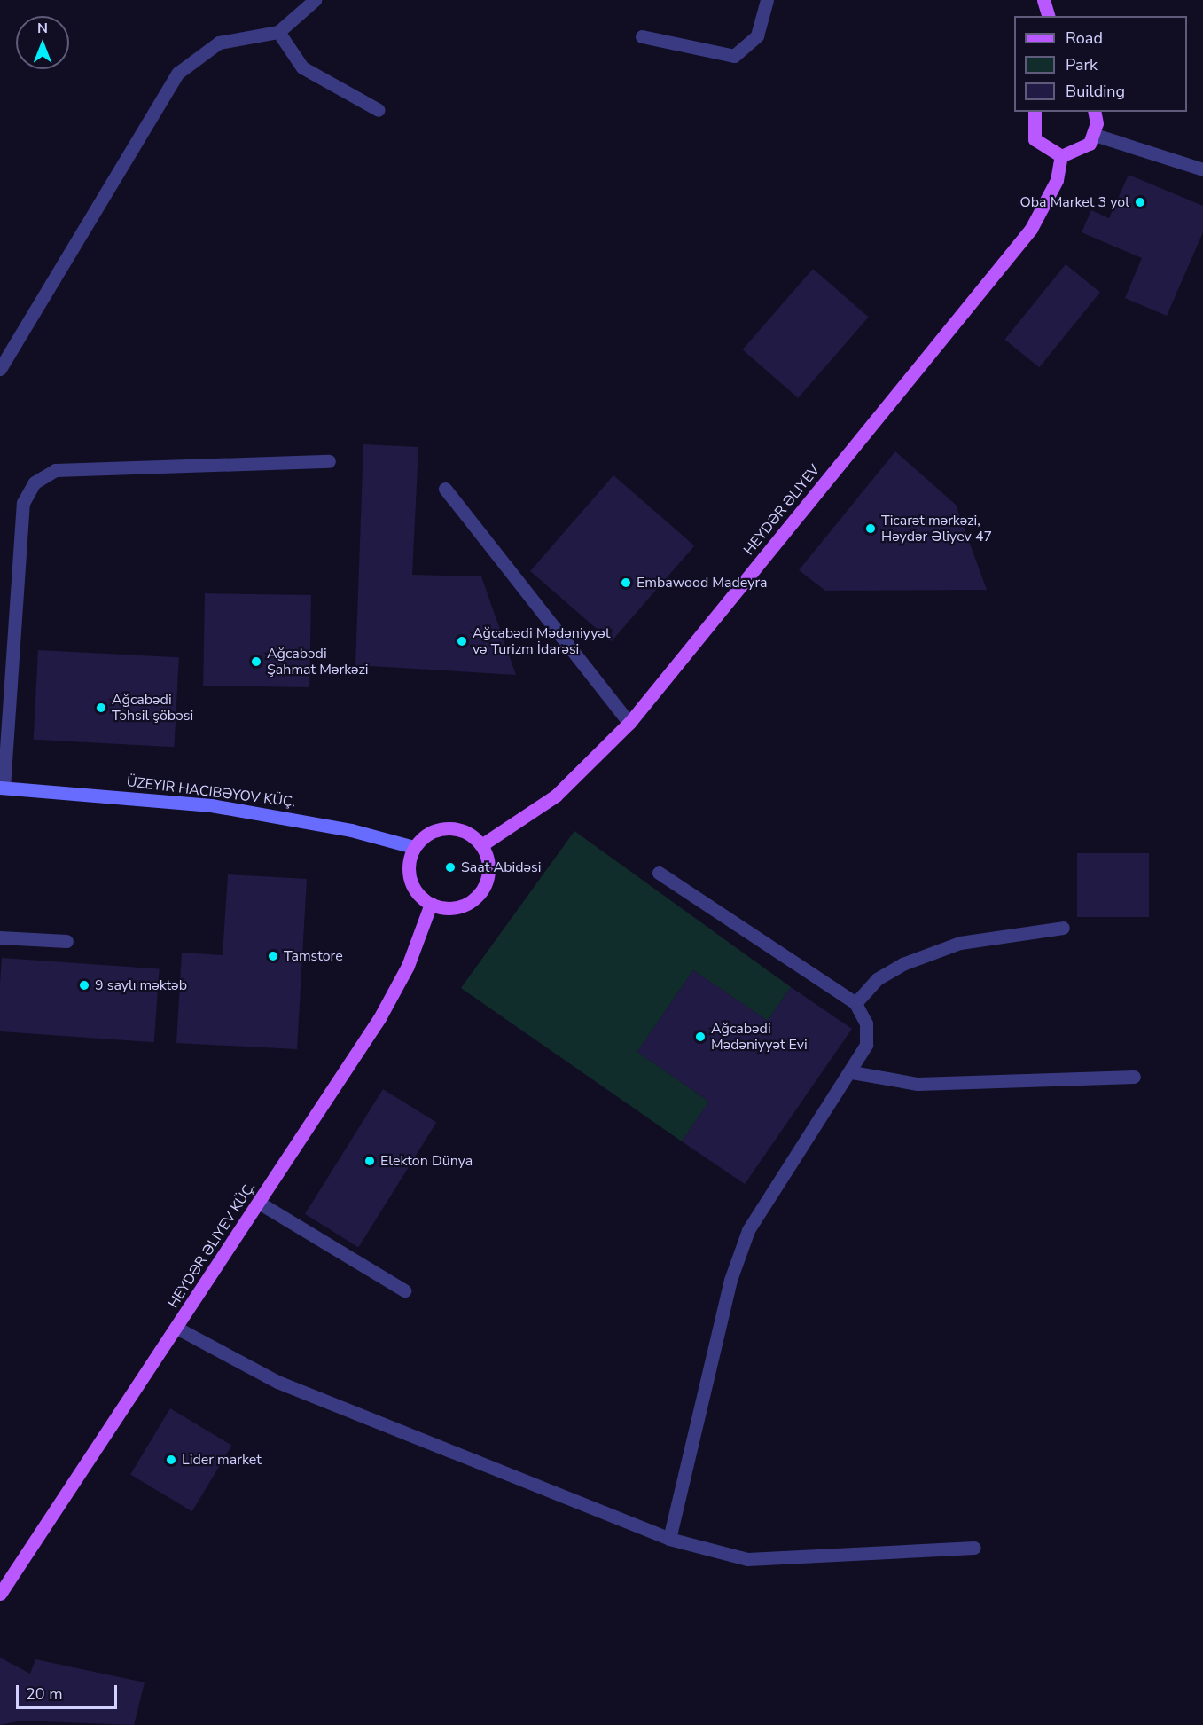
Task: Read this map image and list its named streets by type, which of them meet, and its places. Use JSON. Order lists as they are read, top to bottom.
{
  "streets": {
    "main road": ["HEYDƏR ƏLIYEV", "HEYDƏR ƏLIYEV KÜÇ."]
  },
  "crossings": [
    ["HEYDƏR ƏLIYEV", "HEYDƏR ƏLIYEV KÜÇ."]
  ],
  "places": [
    "Oba Market 3 yol",
    "Ticarət mərkəzi, Həydər Əliyev 47",
    "Embawood Madeyra",
    "Ağcabədi Mədəniyyət və Turizm İdarəsi",
    "Ağcabədi Şahmat Mərkəzi",
    "Ağcabədi Təhsil şöbəsi",
    "Saat Abidəsi",
    "Tamstore",
    "9 saylı məktəb",
    "Ağcabədi Mədəniyyət Evi",
    "Elekton Dünya",
    "Lider market"
  ],
  "legend": ["Road", "Park", "Building"],
  "scale_bar": "20 m",
  "north": "top"
}
